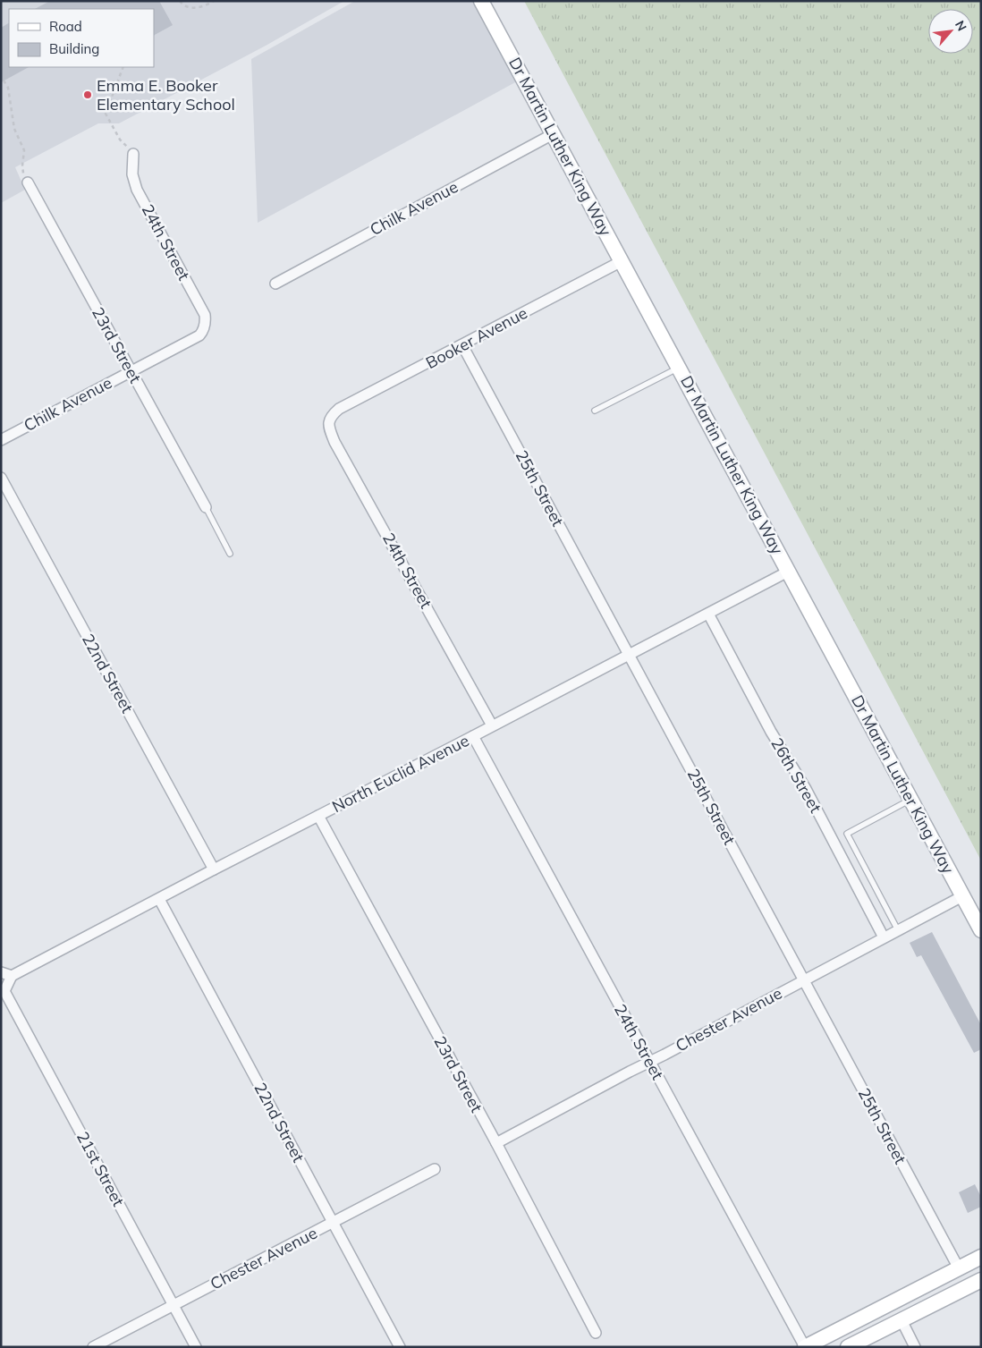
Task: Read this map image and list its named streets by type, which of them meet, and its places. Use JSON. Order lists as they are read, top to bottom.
{
  "streets": {
    "street": [
      "Dr Martin Luther King Way",
      "Chilk Avenue",
      "24th Street",
      "Booker Avenue",
      "23rd Street",
      "25th Street",
      "22nd Street",
      "North Euclid Avenue",
      "26th Street",
      "Chester Avenue",
      "21st Street"
    ]
  },
  "crossings": [
    ["Dr Martin Luther King Way", "Chilk Avenue"],
    ["Dr Martin Luther King Way", "Booker Avenue"],
    ["Dr Martin Luther King Way", "North Euclid Avenue"],
    ["Dr Martin Luther King Way", "Chester Avenue"],
    ["Chilk Avenue", "24th Street"],
    ["Chilk Avenue", "23rd Street"],
    ["24th Street", "Booker Avenue"],
    ["24th Street", "North Euclid Avenue"],
    ["24th Street", "Chester Avenue"],
    ["Booker Avenue", "25th Street"],
    ["23rd Street", "North Euclid Avenue"],
    ["23rd Street", "Chester Avenue"],
    ["25th Street", "North Euclid Avenue"],
    ["25th Street", "Chester Avenue"],
    ["22nd Street", "North Euclid Avenue"],
    ["22nd Street", "Chester Avenue"],
    ["North Euclid Avenue", "26th Street"],
    ["26th Street", "Chester Avenue"],
    ["Chester Avenue", "21st Street"]
  ],
  "places": ["Emma E. Booker Elementary School"],
  "legend": ["Road", "Building"],
  "north": "top right"
}
